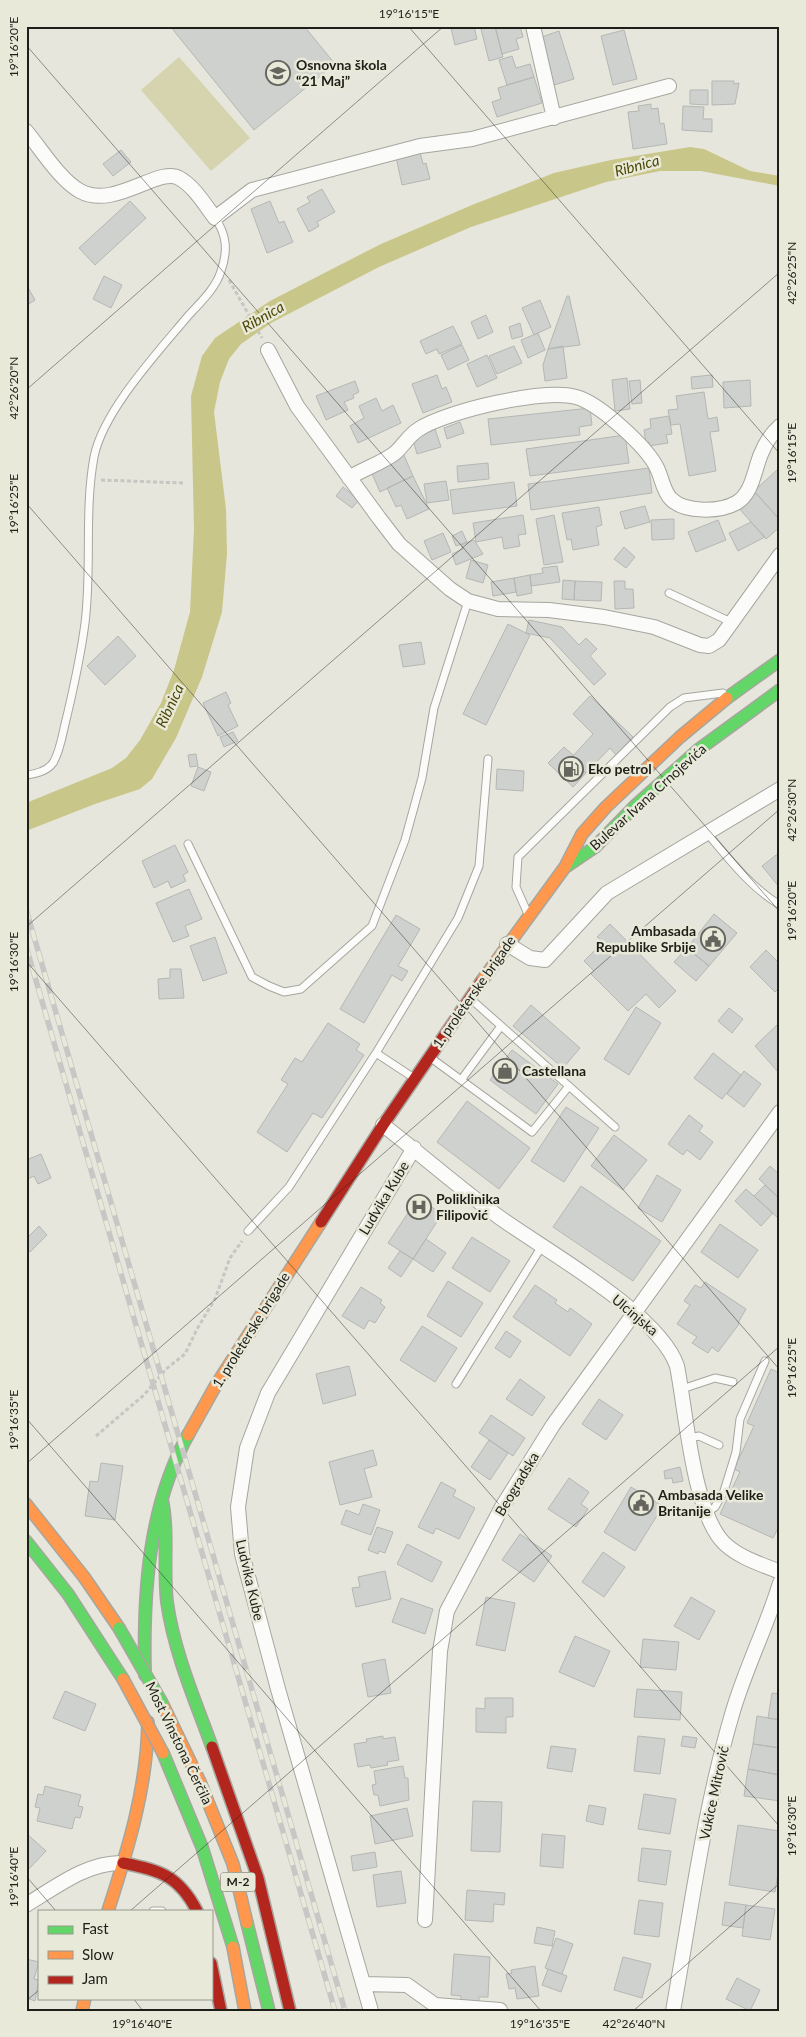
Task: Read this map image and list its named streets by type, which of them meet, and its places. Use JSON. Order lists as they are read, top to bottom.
{
  "streets": {
    "main road": [
      "Bulevar Ivana Crnojevića",
      "1. proleterske brigade",
      "Most Vinstona Čerčila",
      "M-2"
    ],
    "street": [
      "Ludvika Kube",
      "Ulcinjska",
      "Beogradska",
      "Vukice Mitrović"
    ]
  },
  "crossings": [
    ["Bulevar Ivana Crnojevića", "1. proleterske brigade"],
    ["1. proleterske brigade", "Ulcinjska"],
    ["Ludvika Kube", "Ulcinjska"],
    ["Ulcinjska", "Beogradska"]
  ],
  "water": ["Ribnica"],
  "places": {
    "school or university": ["Osnovna škola “21 Maj”"],
    "fuel station": ["Eko petrol"],
    "public building": ["Ambasada Republike Srbije", "Ambasada Velike Britanije"],
    "shop": ["Castellana"],
    "hospital": ["Poliklinika Filipović"]
  },
  "legend": ["Fast", "Slow", "Jam"],
  "coordinates": [
    "19°16'15\"E",
    "19°16'20\"E",
    "42°26'25\"N",
    "42°26'20\"N",
    "19°16'25\"E",
    "42°26'30\"N",
    "19°16'30\"E",
    "19°16'35\"E",
    "19°16'40\"E",
    "42°26'40\"N"
  ]
}
